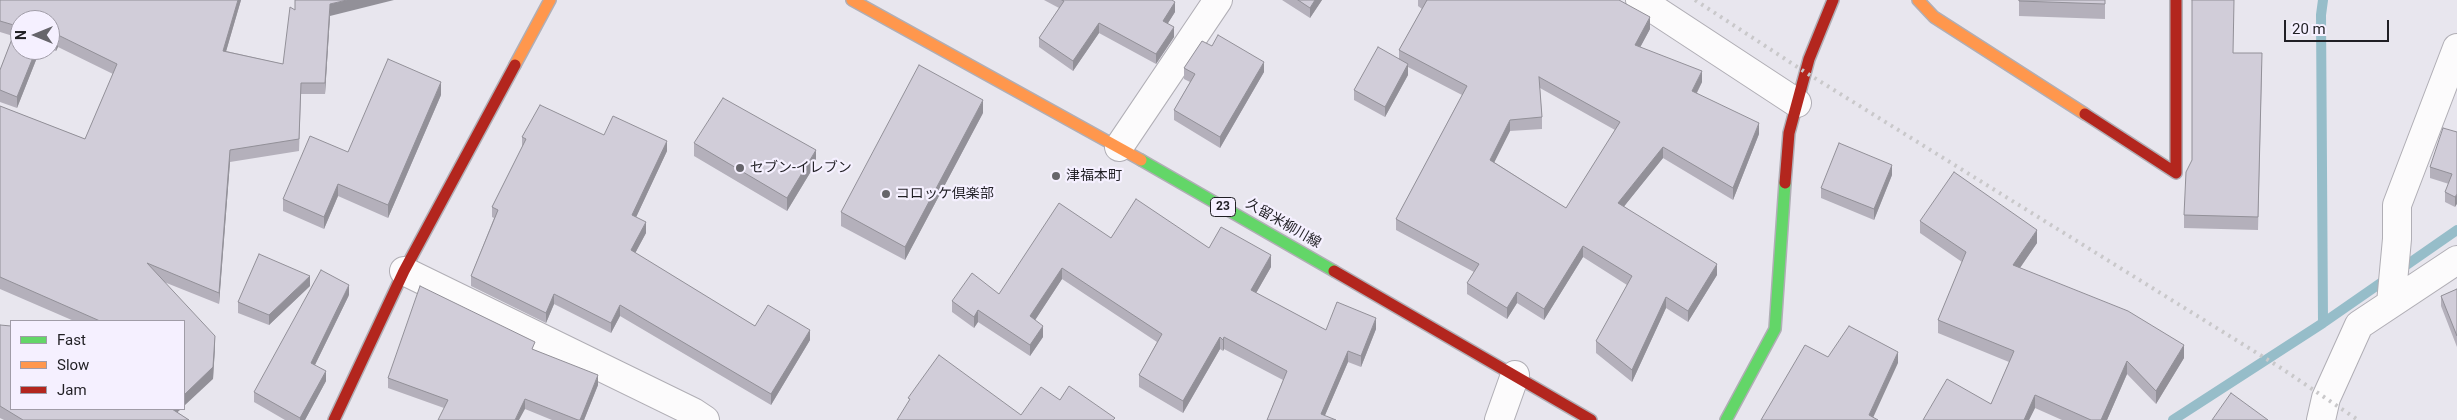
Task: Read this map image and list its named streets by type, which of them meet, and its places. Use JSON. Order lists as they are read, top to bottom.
{
  "streets": {
    "street": ["23", "久留米柳川線"]
  },
  "places": ["セブン-イレブン", "津福本町", "コロッケ倶楽部"],
  "legend": ["Fast", "Slow", "Jam"],
  "scale_bar": "20 m",
  "north": "left"
}
